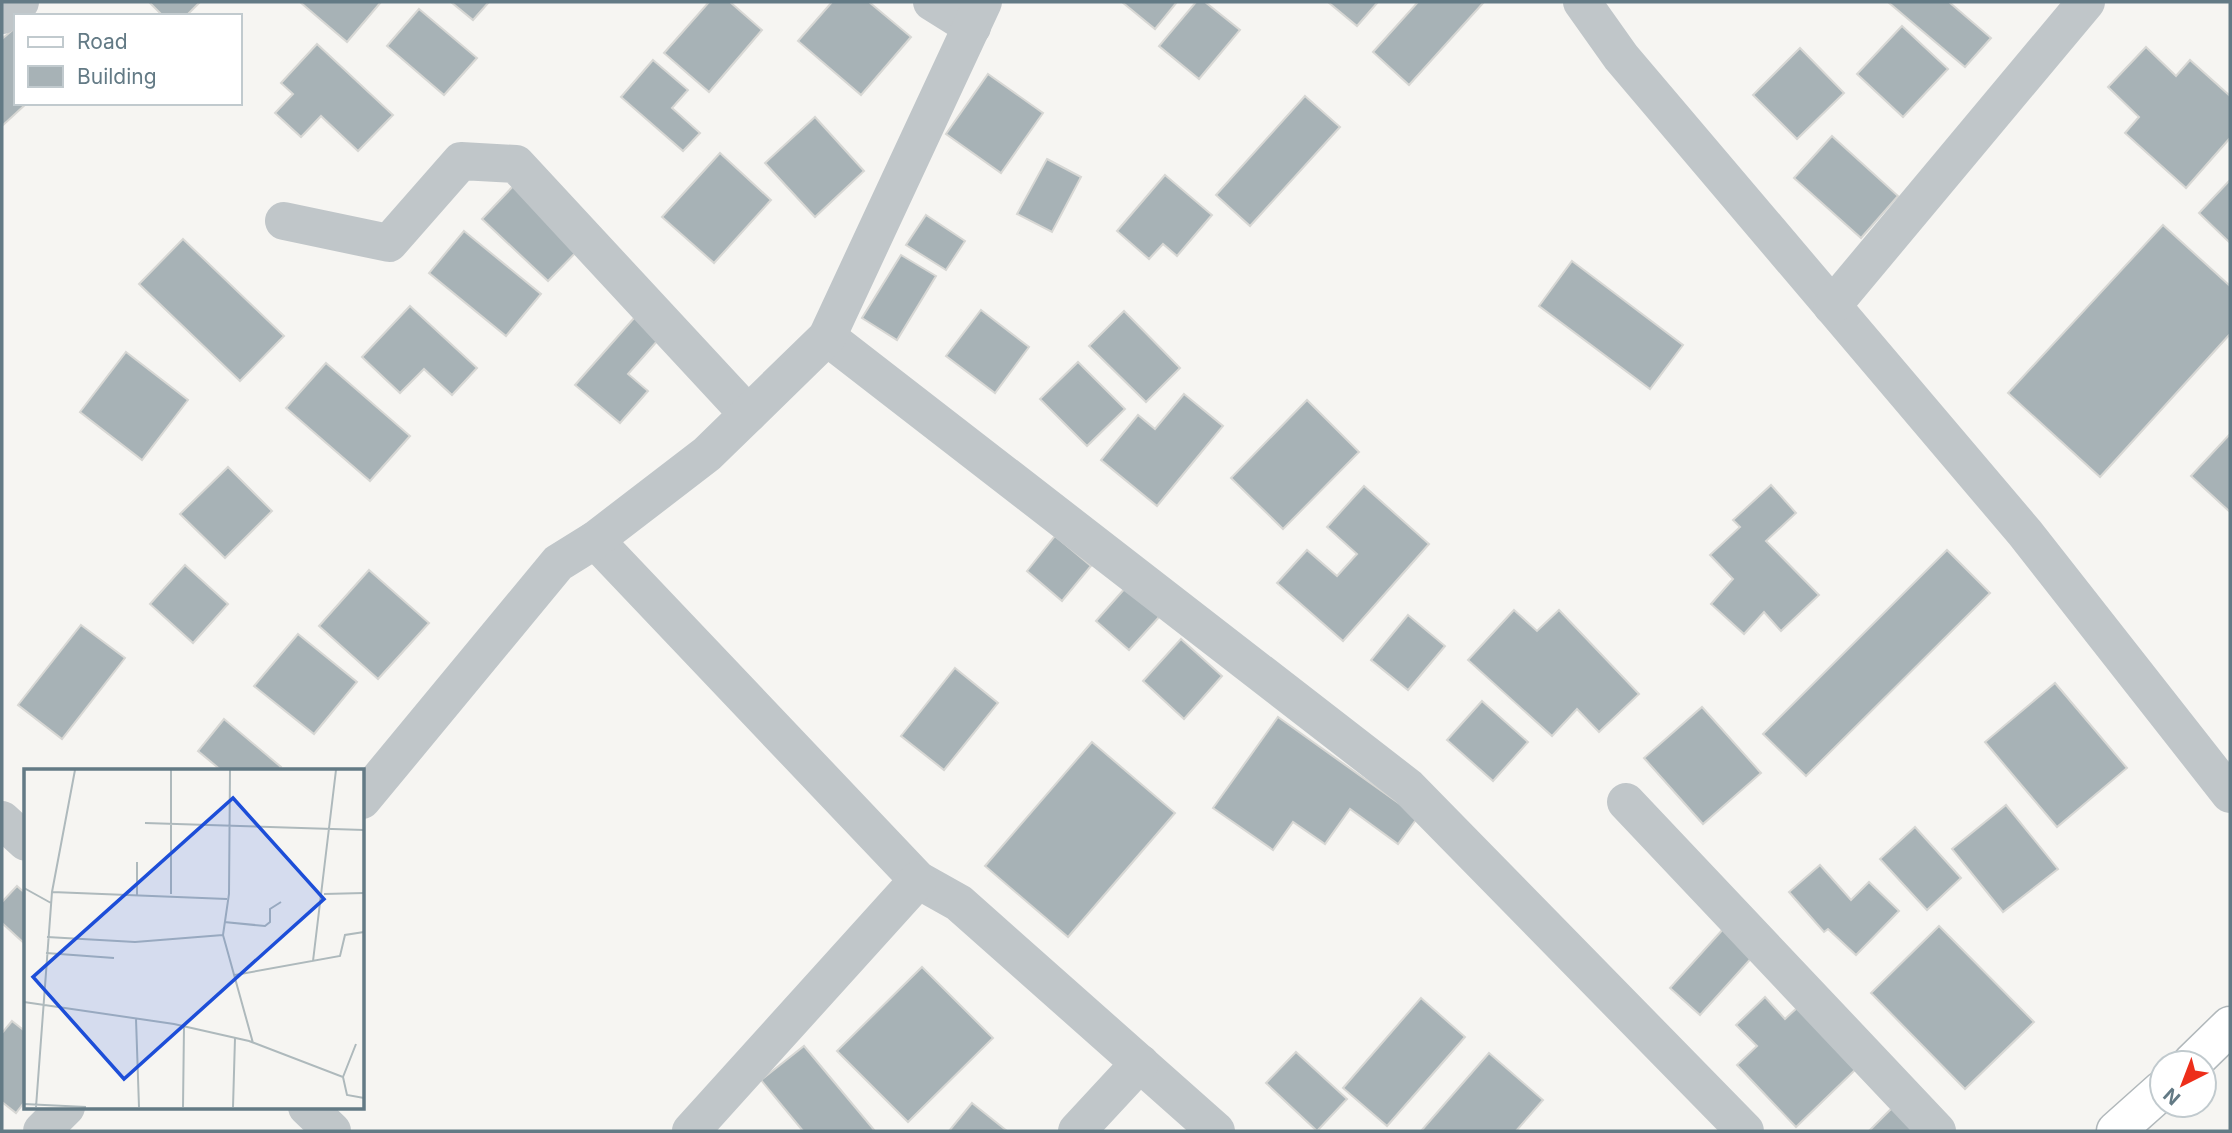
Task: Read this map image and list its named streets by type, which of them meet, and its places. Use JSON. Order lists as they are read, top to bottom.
{
  "legend": ["Road", "Building"],
  "north": "bottom left"
}
